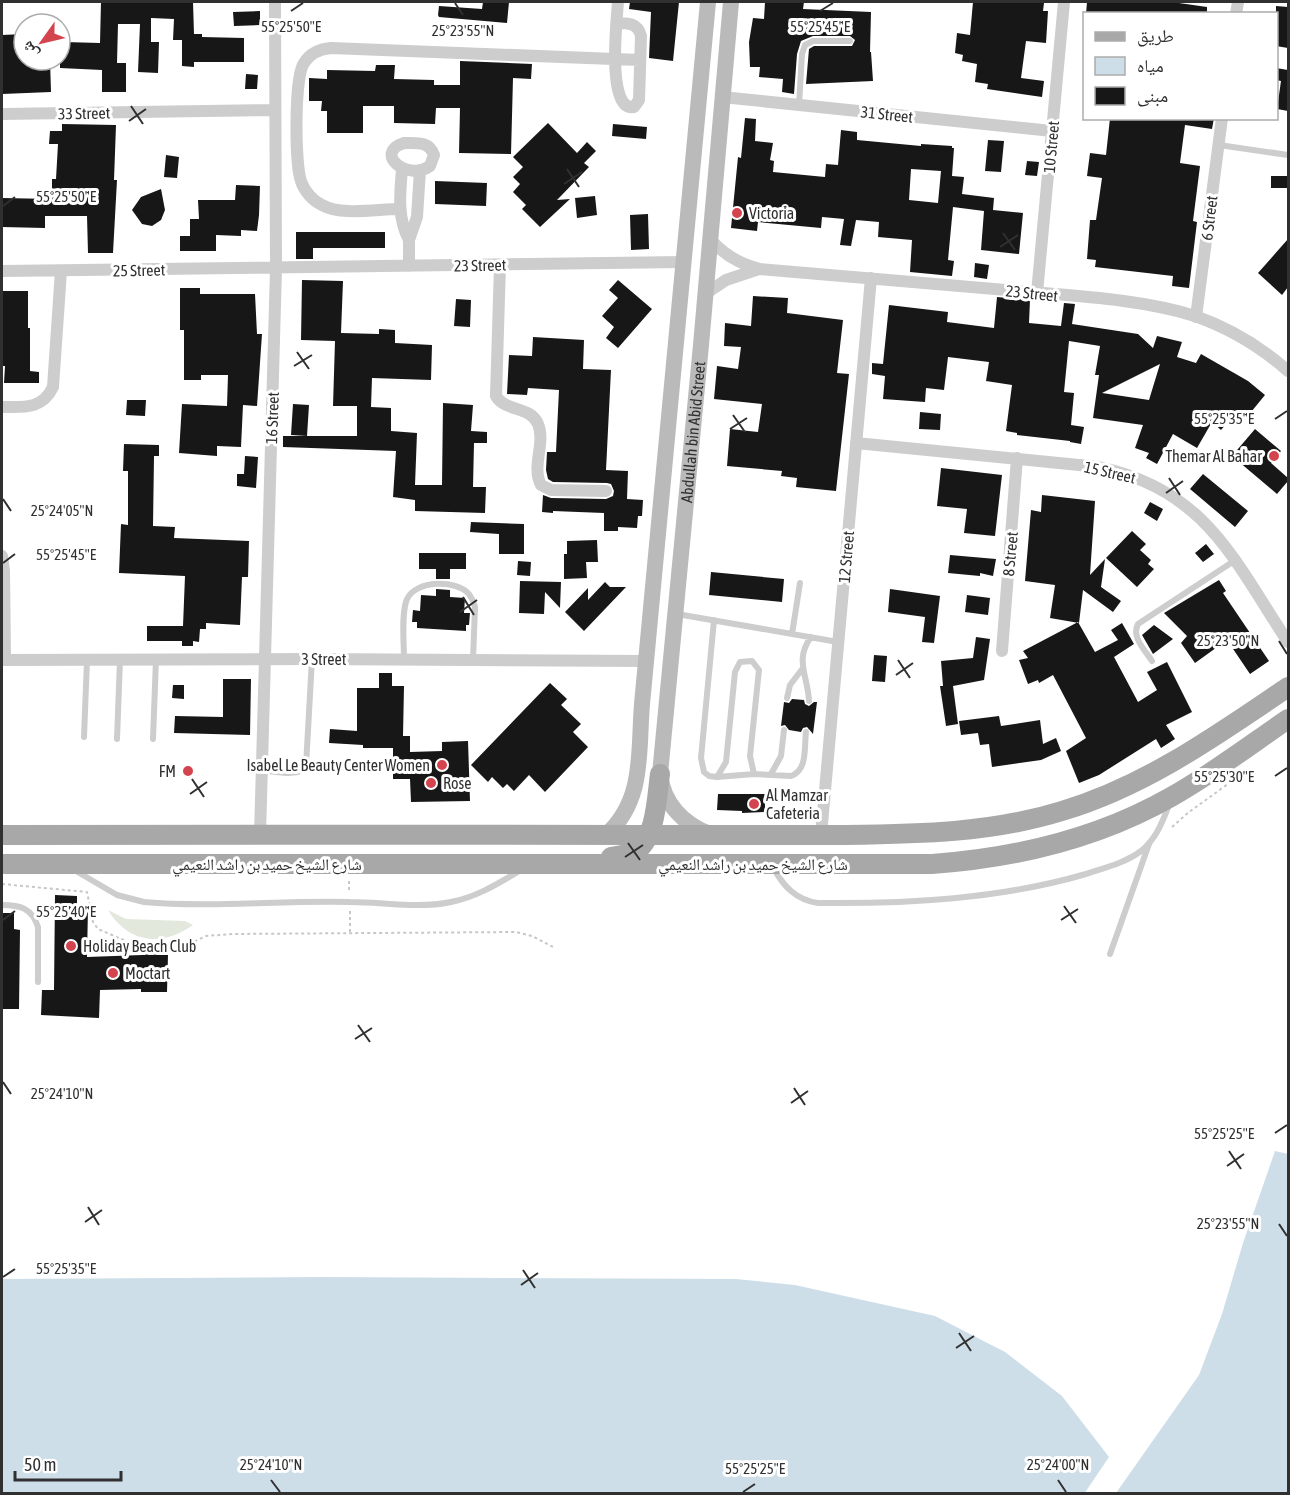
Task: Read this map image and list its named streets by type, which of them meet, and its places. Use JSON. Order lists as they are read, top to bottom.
{
  "streets": {
    "main road": ["Abdullah bin Abid Street", "شارع الشيخ حميد بن راشد النعيمي"],
    "street": [
      "33 Street",
      "31 Street",
      "10 Street",
      "6 Street",
      "23 Street",
      "25 Street",
      "16 Street",
      "15 Street",
      "8 Street",
      "12 Street",
      "3 Street"
    ]
  },
  "crossings": [
    ["33 Street", "16 Street"],
    ["31 Street", "10 Street"],
    ["31 Street", "Abdullah bin Abid Street"],
    ["10 Street", "23 Street"],
    ["6 Street", "23 Street"],
    ["23 Street", "25 Street"],
    ["23 Street", "16 Street"],
    ["23 Street", "Abdullah bin Abid Street"],
    ["23 Street", "12 Street"],
    ["25 Street", "16 Street"],
    ["16 Street", "3 Street"],
    ["16 Street", "شارع الشيخ حميد بن راشد النعيمي"],
    ["Abdullah bin Abid Street", "3 Street"],
    ["Abdullah bin Abid Street", "شارع الشيخ حميد بن راشد النعيمي"],
    ["15 Street", "8 Street"],
    ["15 Street", "12 Street"],
    ["12 Street", "شارع الشيخ حميد بن راشد النعيمي"]
  ],
  "places": [
    "Victoria",
    "Themar Al Bahar",
    "Isabel Le Beauty Center Women",
    "FM",
    "Rose",
    "Al Mamzar Cafeteria",
    "Holiday Beach Club",
    "Moctart"
  ],
  "legend": ["طريق", "مياه", "مبنى"],
  "scale_bar": "50 m",
  "north": "bottom left",
  "coordinates": [
    "55°25'50\"E",
    "55°25'45\"E",
    "25°23'55\"N",
    "55°25'35\"E",
    "25°24'05\"N",
    "25°23'50\"N",
    "55°25'30\"E",
    "55°25'40\"E",
    "25°24'10\"N",
    "55°25'25\"E",
    "25°24'00\"N"
  ]
}
